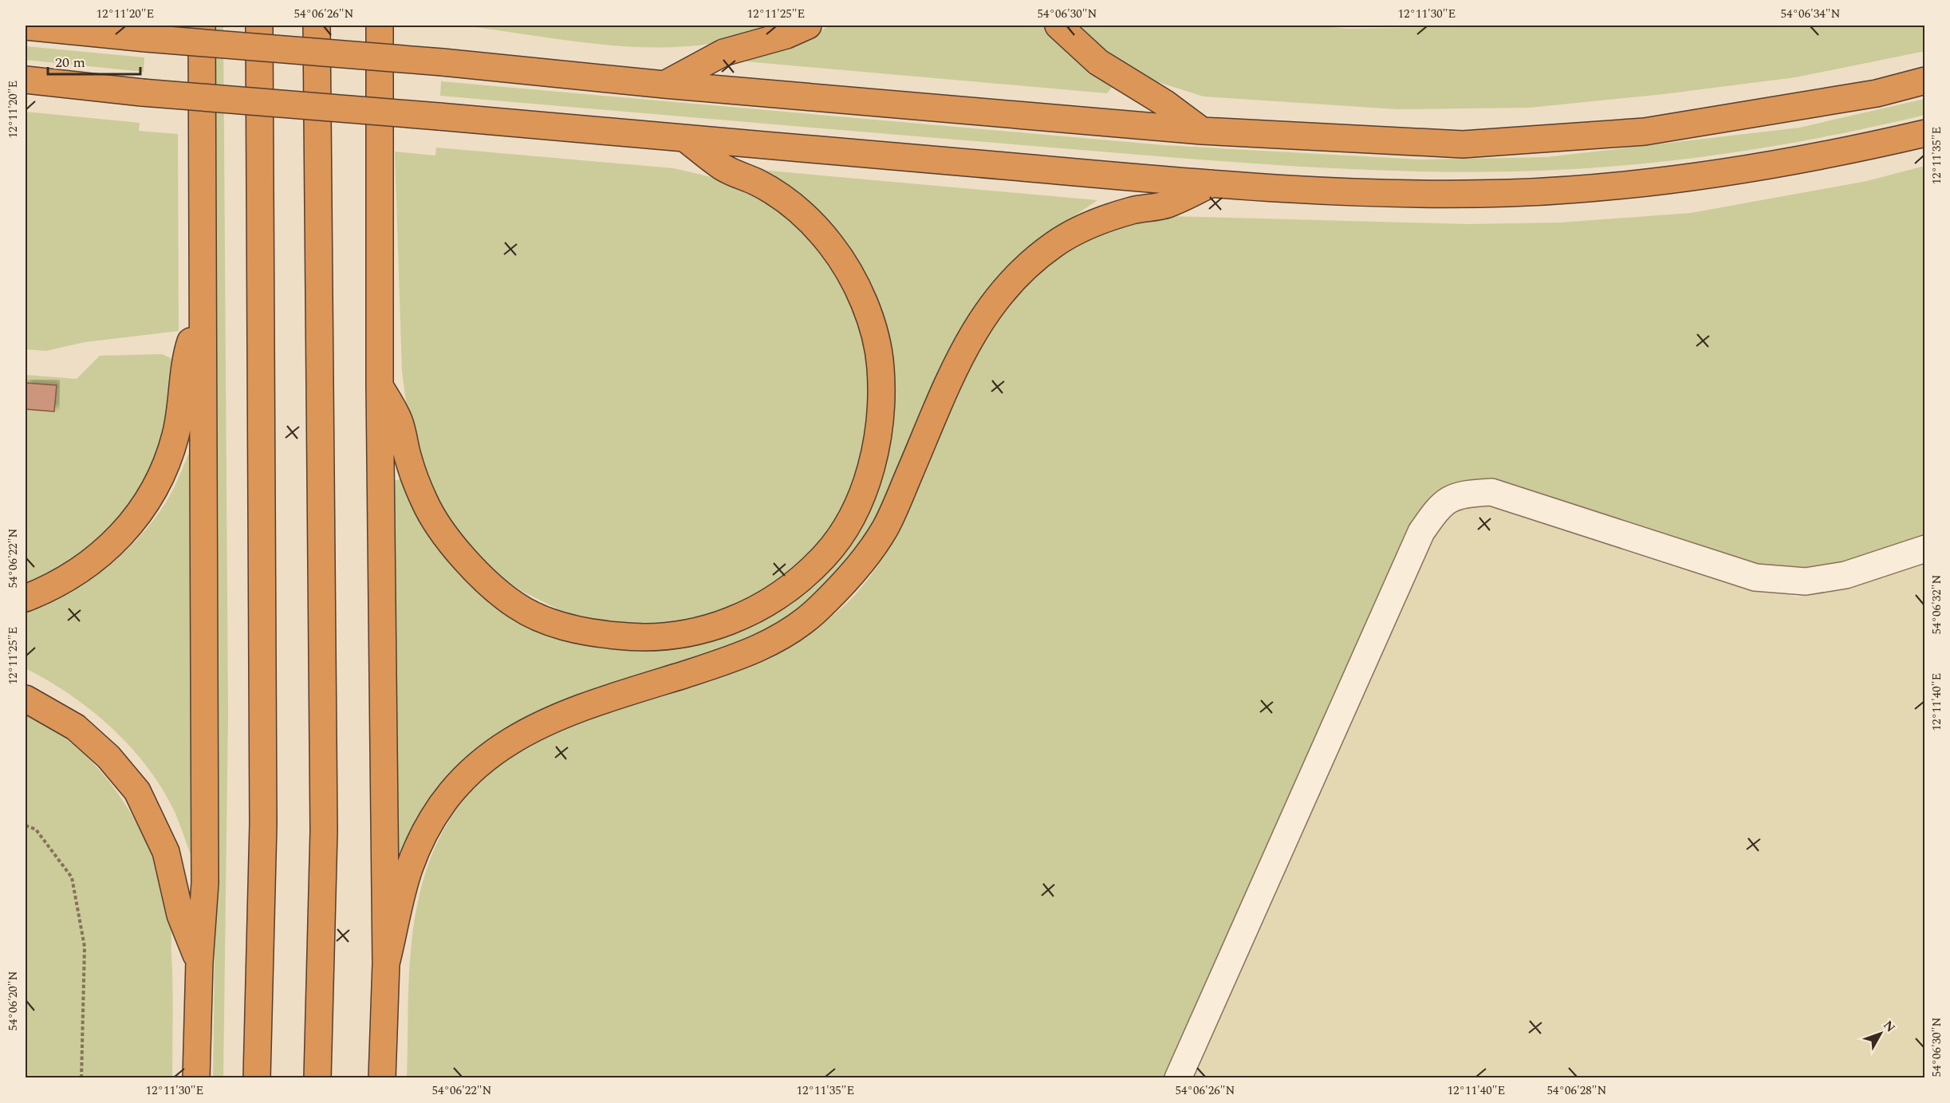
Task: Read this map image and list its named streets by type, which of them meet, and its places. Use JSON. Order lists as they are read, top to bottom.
{
  "scale_bar": "20 m",
  "north": "top right",
  "coordinates": [
    "12°11'20\"E",
    "54°06'26\"N",
    "12°11'25\"E",
    "54°06'30\"N",
    "12°11'30\"E",
    "54°06'34\"N",
    "12°11'35\"E",
    "54°06'22\"N",
    "54°06'32\"N",
    "12°11'40\"E",
    "54°06'20\"N",
    "54°06'28\"N"
  ]
}
